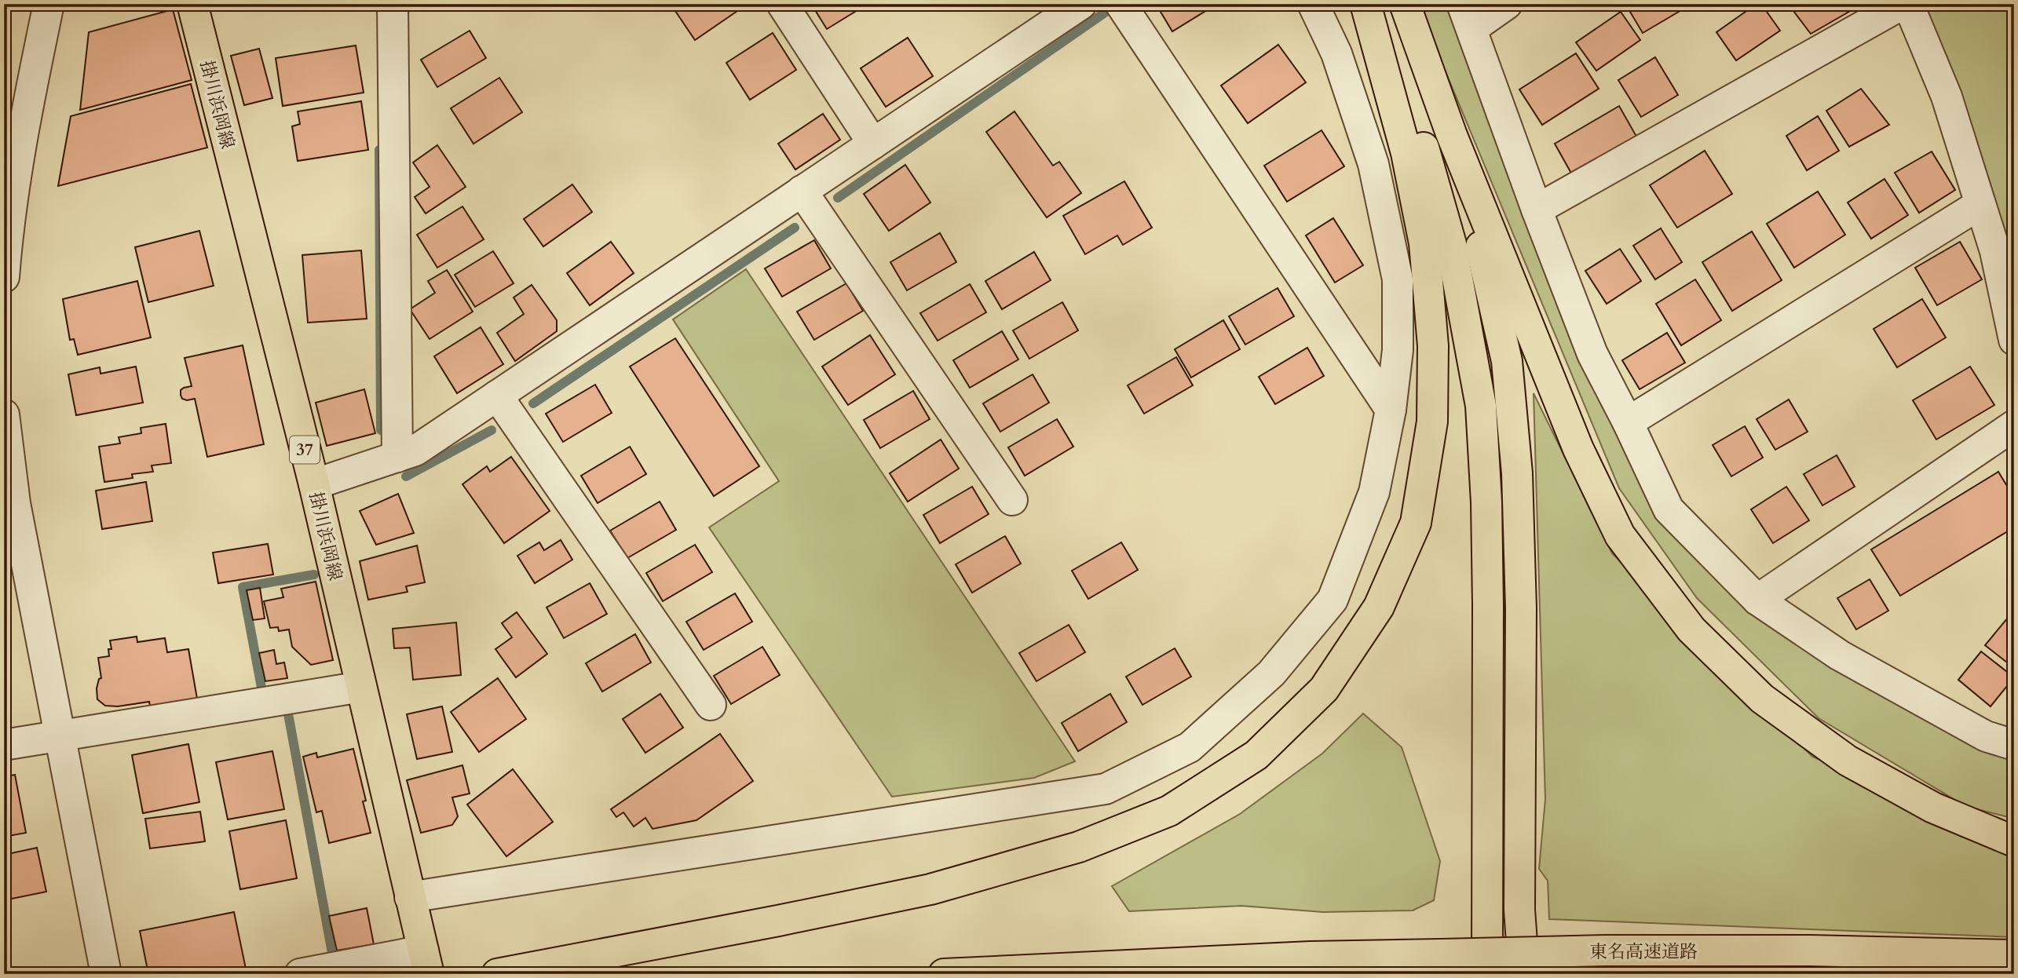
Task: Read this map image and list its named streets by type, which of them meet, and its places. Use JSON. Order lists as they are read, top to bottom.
{
  "streets": {
    "main road": ["掛川浜岡線", "37", "東名高速道路"]
  }
}
